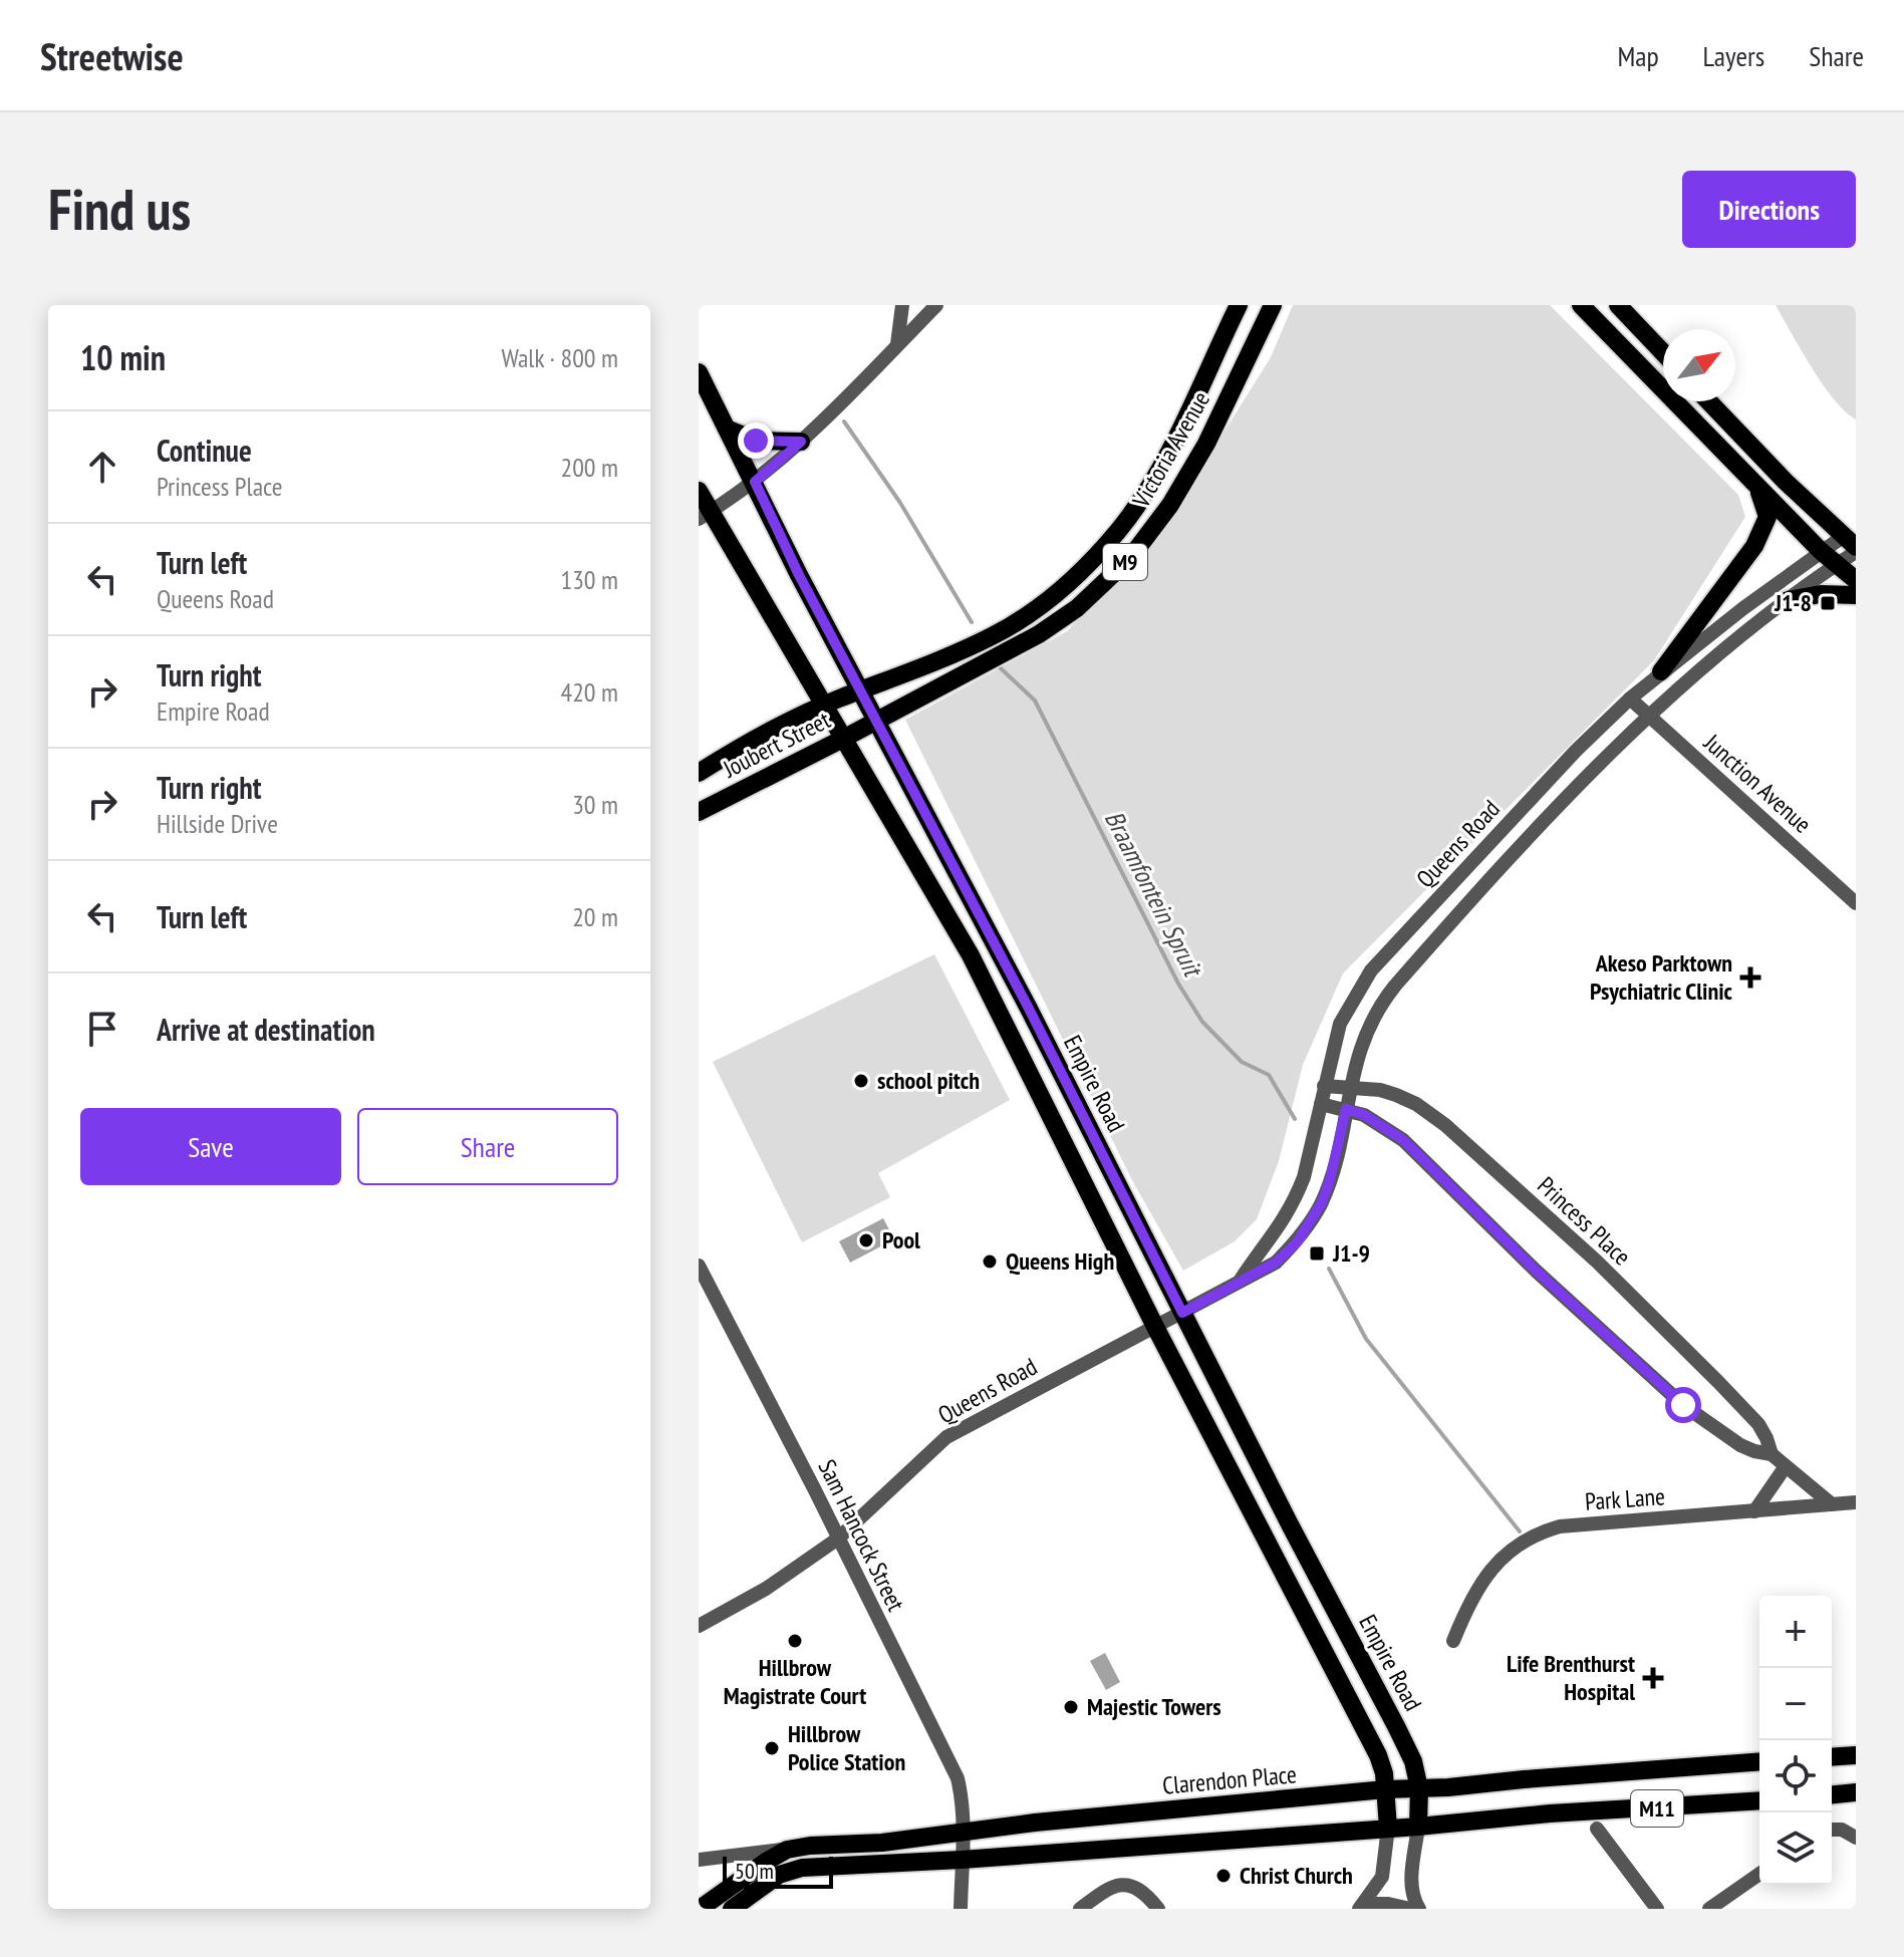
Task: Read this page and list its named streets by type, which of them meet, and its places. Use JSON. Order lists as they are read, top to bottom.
{
  "streets": {
    "main road": [
      "Victoria Avenue",
      "M9",
      "Joubert Street",
      "Empire Road",
      "Clarendon Place",
      "M11"
    ],
    "street": [
      "Junction Avenue",
      "Queens Road",
      "Princess Place",
      "Park Lane",
      "Sam Hancock Street"
    ]
  },
  "crossings": [
    ["Victoria Avenue", "Joubert Street"],
    ["Victoria Avenue", "Empire Road"],
    ["Joubert Street", "Empire Road"],
    ["Junction Avenue", "Queens Road"],
    ["Queens Road", "Empire Road"],
    ["Queens Road", "Princess Place"],
    ["Queens Road", "Sam Hancock Street"],
    ["Empire Road", "Clarendon Place"],
    ["Empire Road", "M11"],
    ["Princess Place", "Park Lane"],
    ["Sam Hancock Street", "Clarendon Place"],
    ["Sam Hancock Street", "M11"]
  ],
  "water": ["Braamfontein Spruit"],
  "places": {
    "transit": ["J1-8", "J1-9"],
    "health": ["Akeso Parktown Psychiatric Clinic", "Life Brenthurst Hospital"],
    "other": [
      "school pitch",
      "Pool",
      "Queens High",
      "Hillbrow Magistrate Court",
      "Majestic Towers",
      "Hillbrow Police Station",
      "Christ Church"
    ]
  },
  "scale_bar": "50 m",
  "north": "top right",
  "page": {
    "header": "Streetwise",
    "nav": ["Map", "Layers", "Share"],
    "buttons": [
      "Directions",
      ["Save", "Share"]
    ],
    "title": "Find us",
    "heading": ["10 min", "Walk · 800 m"],
    "list": [
      ["Continue", "Princess Place", "200 m"],
      ["Turn left", "Queens Road", "130 m"],
      ["Turn right", "Empire Road", "420 m"],
      ["Turn right", "Hillside Drive", "30 m"],
      ["Turn left", "20 m"],
      "Arrive at destination"
    ],
    "map_buttons": ["+", "−"],
    "scale": "50 m"
  }
}
